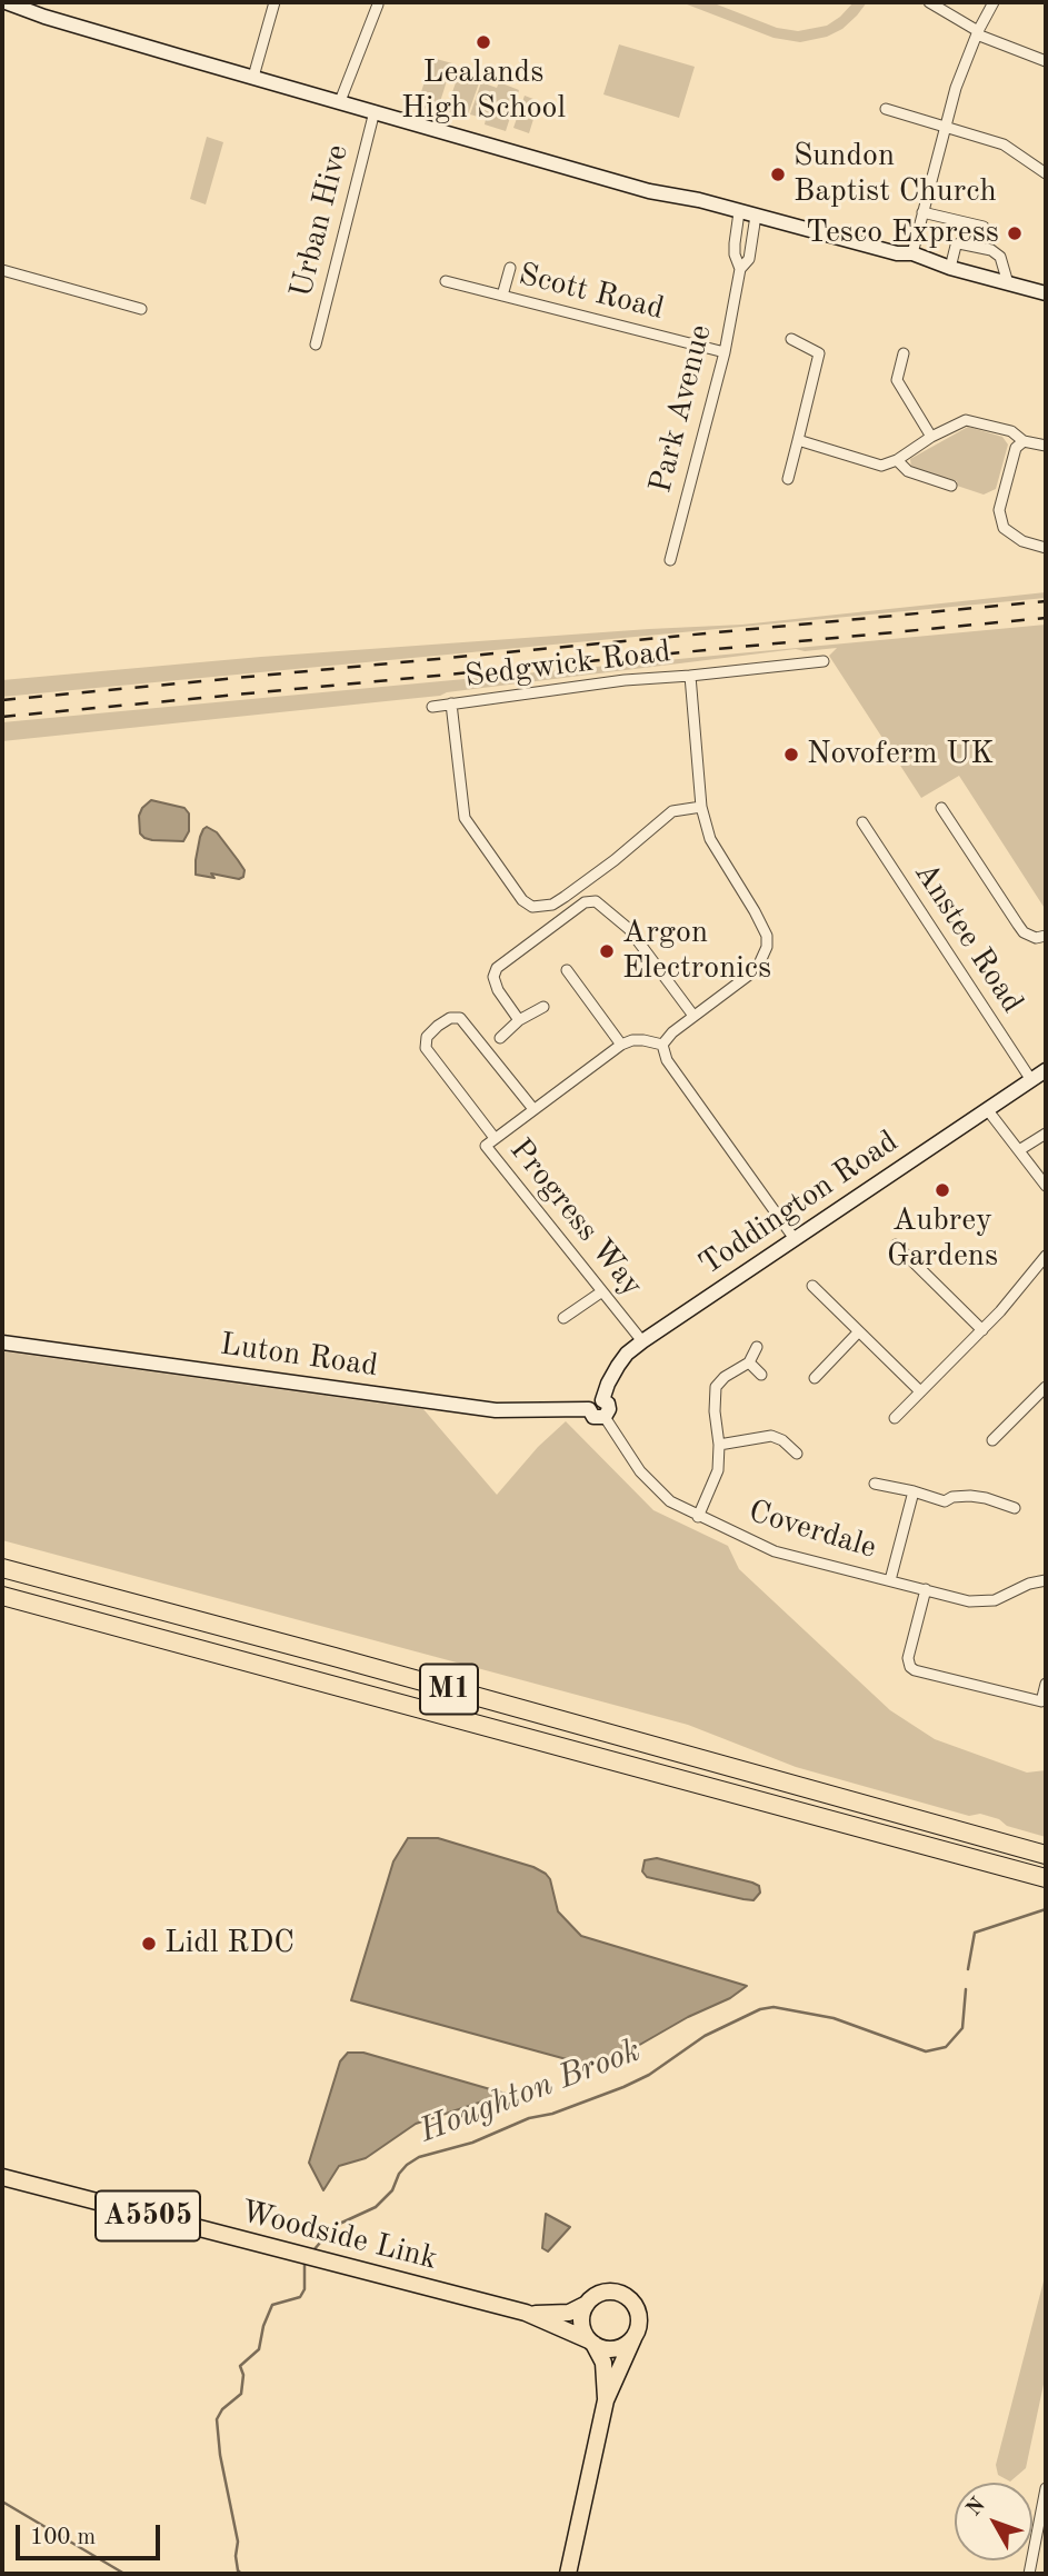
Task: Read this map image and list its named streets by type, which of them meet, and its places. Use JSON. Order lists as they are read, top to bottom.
{
  "streets": {
    "highway": ["M1"],
    "main road": [
      "Toddington Road",
      "Luton Road",
      "A5505",
      "Woodside Link"
    ],
    "street": [
      "Urban Hive",
      "Scott Road",
      "Park Avenue",
      "Sedgwick Road",
      "Anstee Road",
      "Progress Way",
      "Coverdale"
    ]
  },
  "crossings": [
    ["Scott Road", "Park Avenue"],
    ["Anstee Road", "Toddington Road"],
    ["Toddington Road", "Progress Way"],
    ["Toddington Road", "Luton Road"],
    ["Toddington Road", "Coverdale"],
    ["Luton Road", "Coverdale"],
    ["A5505", "Woodside Link"]
  ],
  "water": ["Houghton Brook"],
  "places": [
    "Lealands High School",
    "Sundon Baptist Church",
    "Tesco Express",
    "Novoferm UK",
    "Argon Electronics",
    "Aubrey Gardens",
    "Lidl RDC"
  ],
  "scale_bar": "100 m",
  "north": "top left"
}
